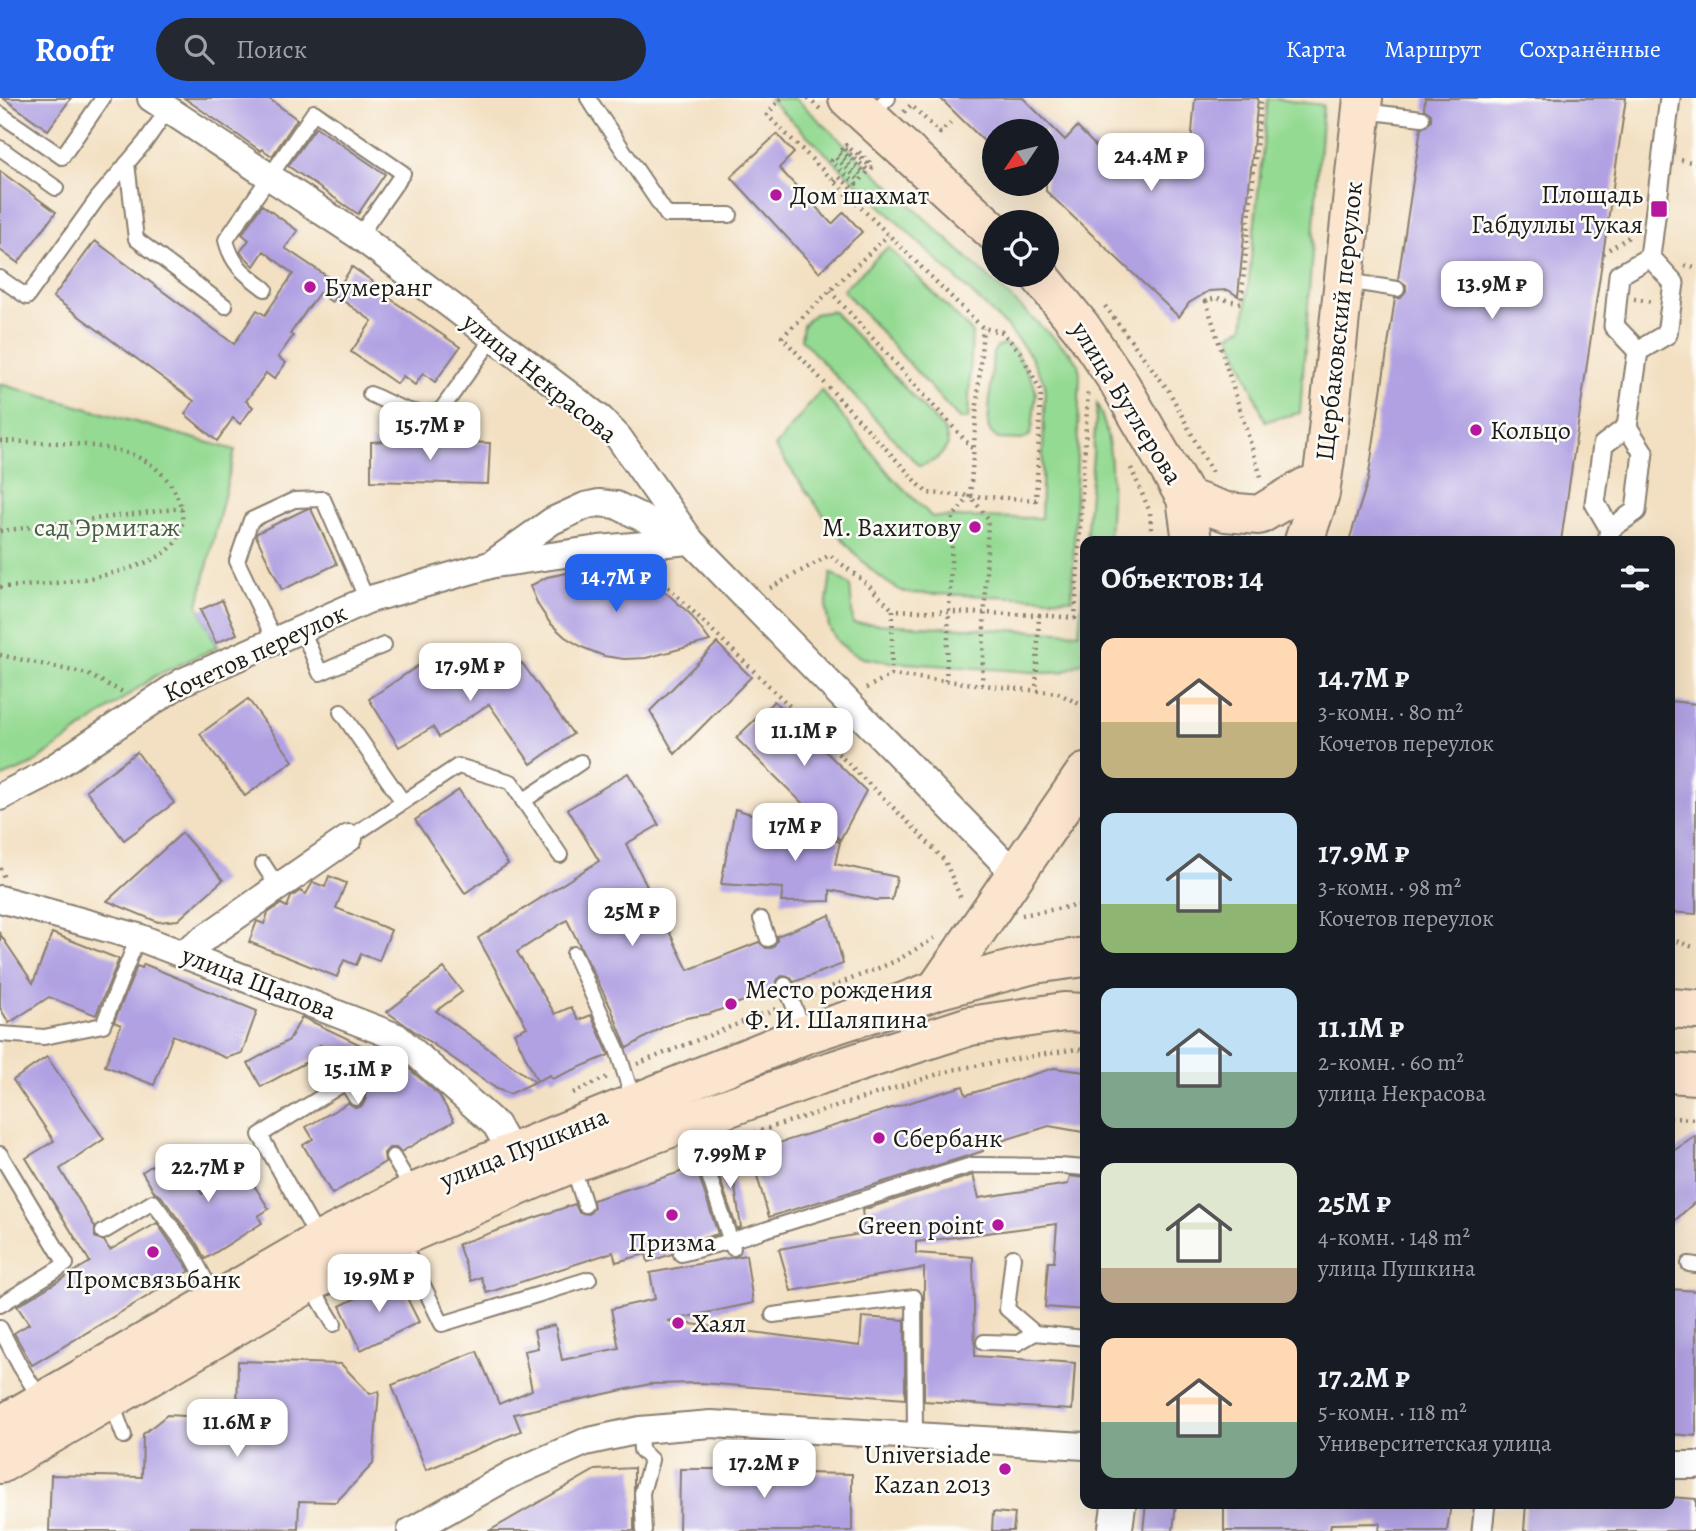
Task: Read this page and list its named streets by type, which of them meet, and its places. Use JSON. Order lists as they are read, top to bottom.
{
  "streets": {
    "main road": ["Щербаковский переулок", "улица Бутлерова", "улица Пушкина"],
    "street": ["улица Некрасова", "Кочетов переулок", "улица Щапова"]
  },
  "crossings": [
    ["улица Некрасова", "Кочетов переулок"],
    ["улица Щапова", "улица Пушкина"]
  ],
  "parks": ["сад Эрмитаж"],
  "places": {
    "other": [
      "Дом шахмат",
      "Бумеранг",
      "Кольцо",
      "М. Вахитову",
      "Место рождения Ф. И. Шаляпина",
      "Сбербанк",
      "Призма",
      "Green point",
      "Промсвязьбанк",
      "Хаял",
      "Universiade Kazan 2013"
    ],
    "transit": ["Площадь Габдуллы Тукая"]
  },
  "north": "bottom left",
  "page": {
    "header": "Roofr",
    "search": "Поиск",
    "nav": ["Карта", "Маршрут", "Сохранённые"],
    "price": [
      "24.4M ₽",
      "13.9M ₽",
      "15.7M ₽",
      "14.7M ₽",
      "17.9M ₽",
      "11.1M ₽",
      "17M ₽",
      "25M ₽",
      "15.1M ₽",
      "7.99M ₽",
      "22.7M ₽",
      "19.9M ₽",
      "11.6M ₽",
      "17.2M ₽"
    ],
    "heading": "Объектов: 14",
    "list": [
      {
        "name": "14.7M ₽",
        "note": "3-комн. · 80 m² · Кочетов переулок"
      },
      {
        "name": "17.9M ₽",
        "note": "3-комн. · 98 m² · Кочетов переулок"
      },
      {
        "name": "11.1M ₽",
        "note": "2-комн. · 60 m² · улица Некрасова"
      },
      {
        "name": "25M ₽",
        "note": "4-комн. · 148 m² · улица Пушкина"
      },
      {
        "name": "17.2M ₽",
        "note": "5-комн. · 118 m² · Университетская улица"
      }
    ]
  }
}
